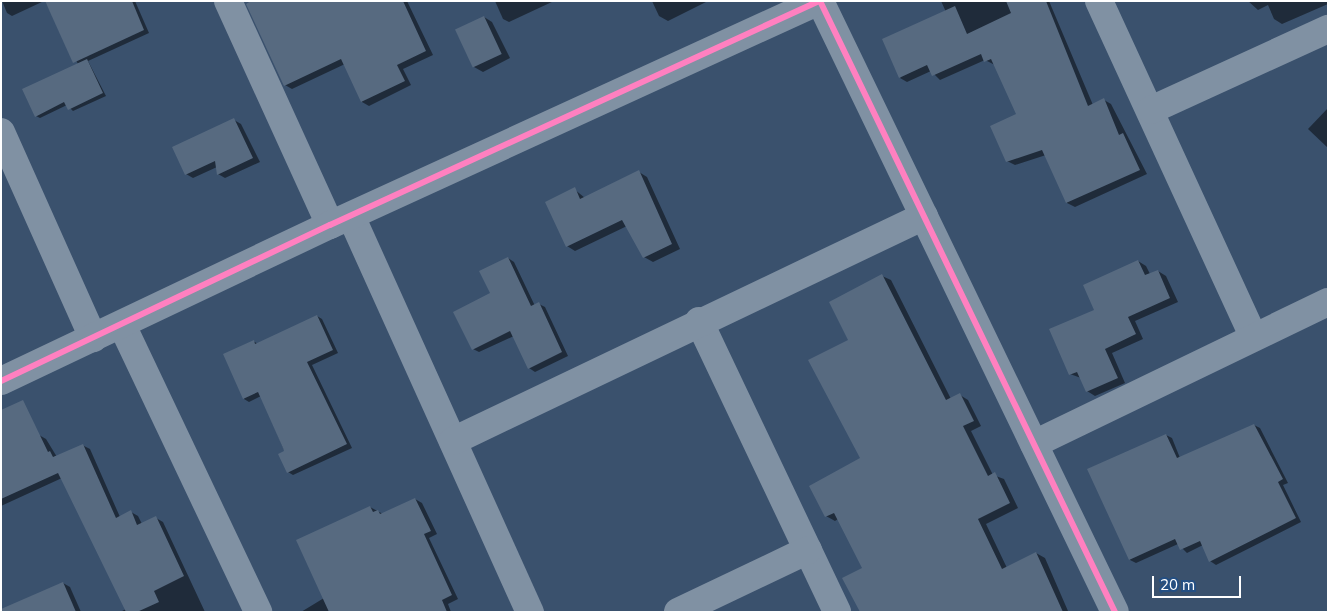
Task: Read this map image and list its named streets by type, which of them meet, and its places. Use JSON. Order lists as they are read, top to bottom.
{
  "scale_bar": "20 m"
}
